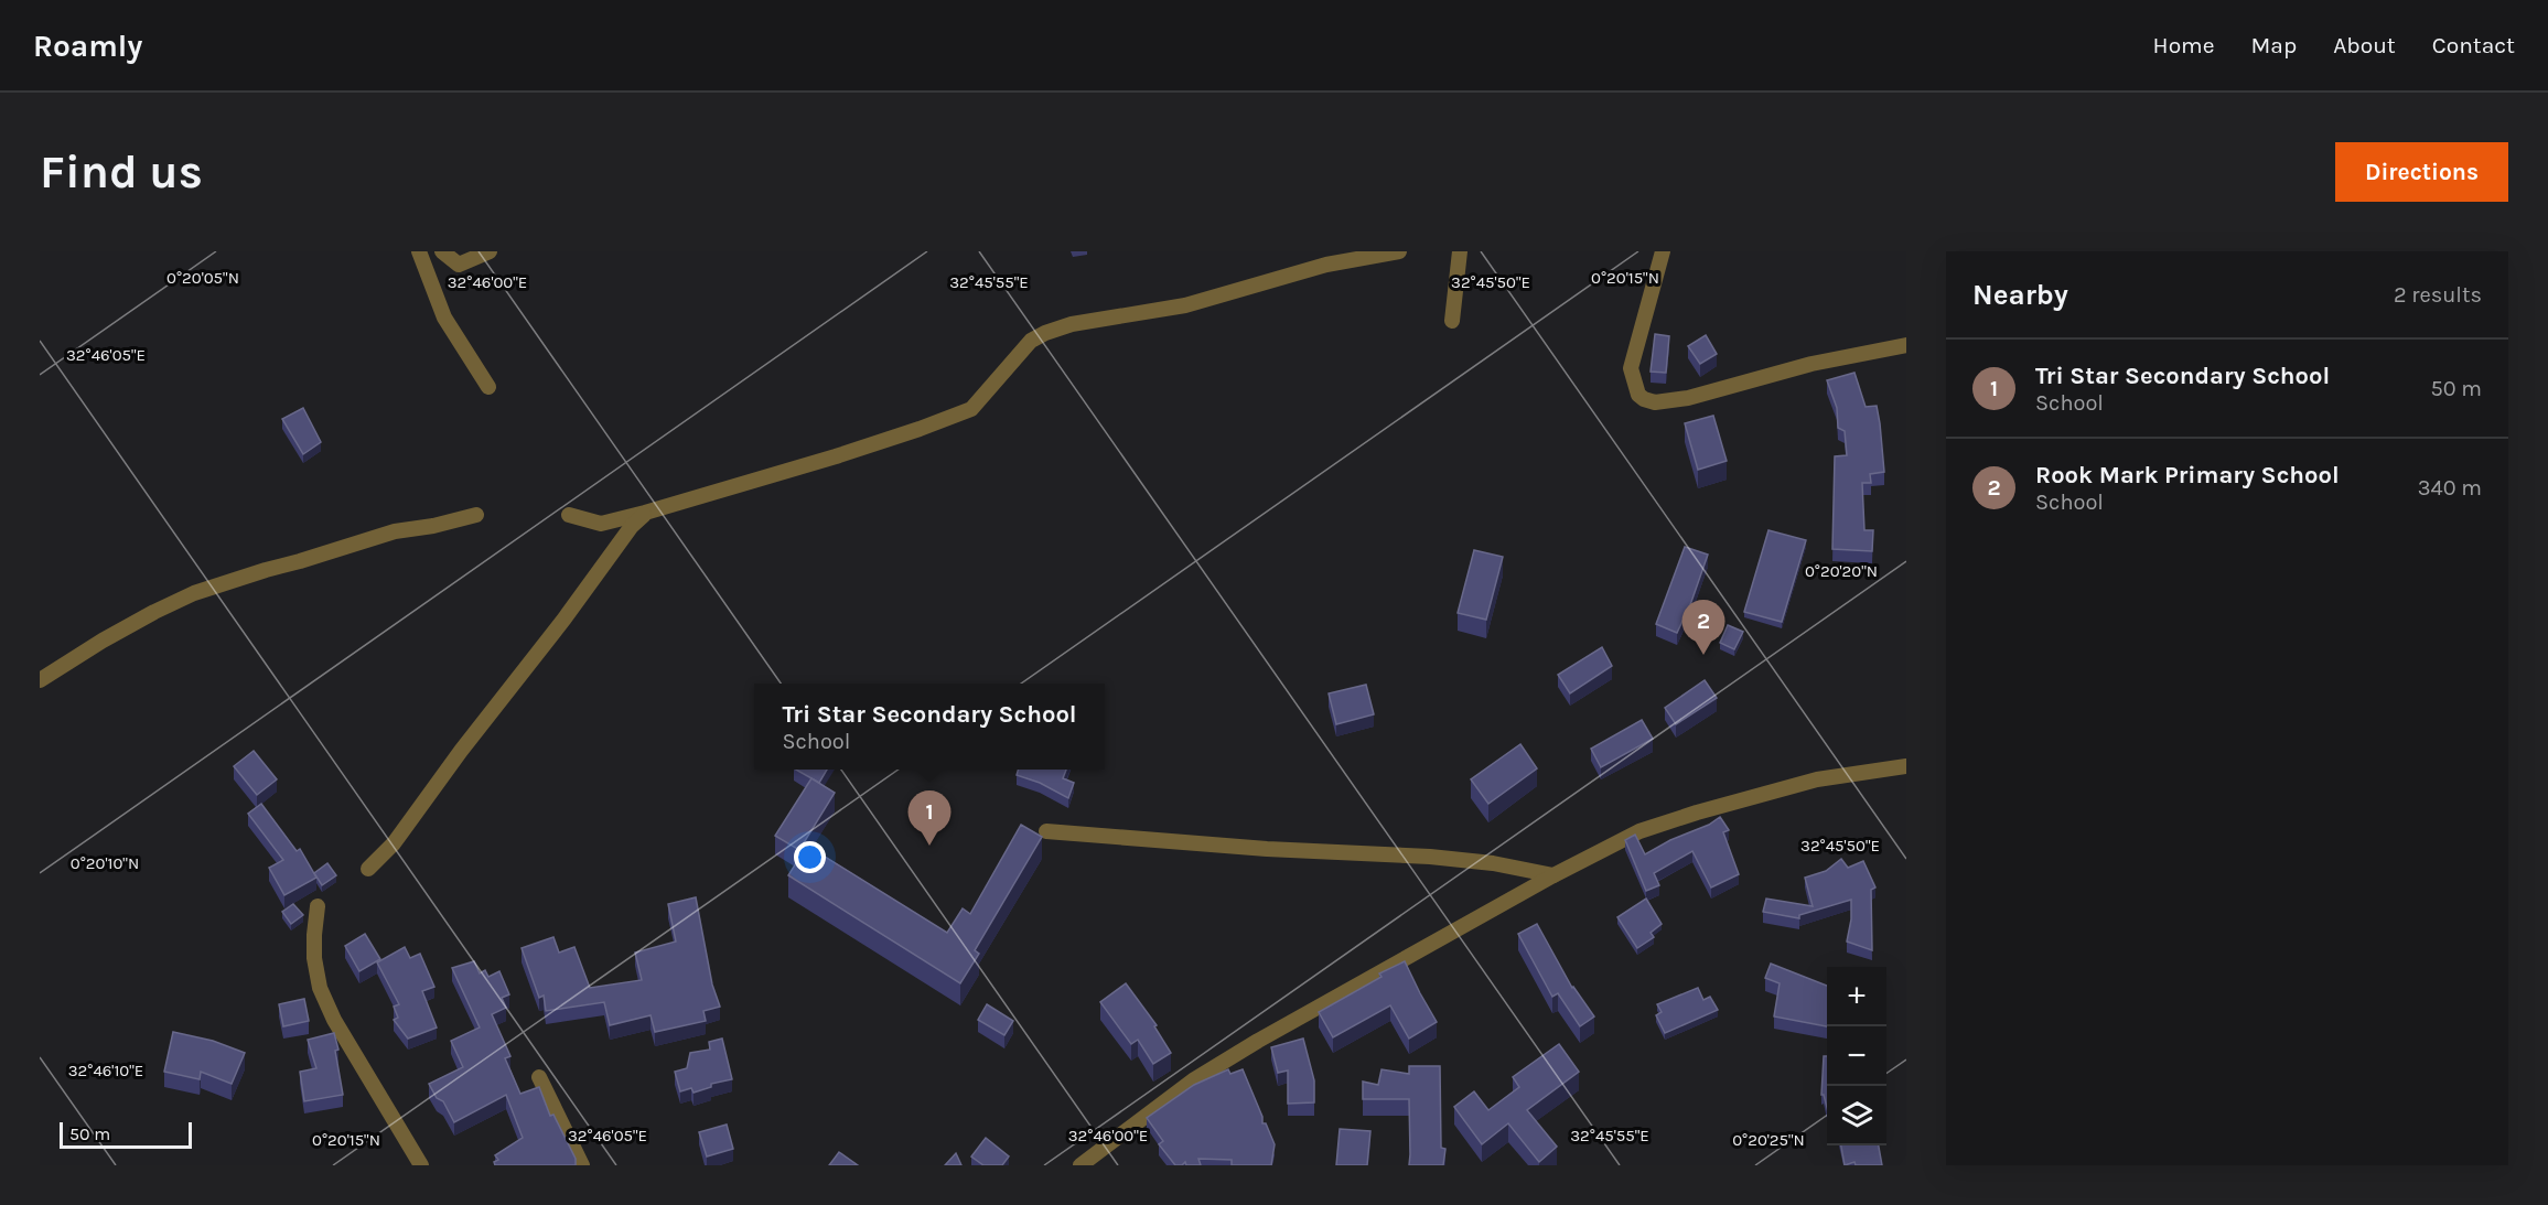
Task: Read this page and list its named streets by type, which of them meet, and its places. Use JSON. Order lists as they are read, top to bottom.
{
  "scale_bar": "50 m",
  "page": {
    "header": "Roamly",
    "nav": [
      "Home",
      "Map",
      "About",
      "Contact"
    ],
    "buttons": "Directions",
    "title": "Find us",
    "heading": ["Nearby", "2 results"],
    "list": [
      {
        "mark": "1",
        "name": "Tri Star Secondary School",
        "note": "School",
        "value": "50 m"
      },
      {
        "mark": "2",
        "name": "Rook Mark Primary School",
        "note": "School",
        "value": "340 m"
      }
    ],
    "pins": ["2", "1"],
    "popup": ["Tri Star Secondary School", "School"],
    "map_buttons": ["+", "−"],
    "scale": "50 m"
  },
  "coordinates": [
    "0°20'05\"N",
    "0°20'15\"N",
    "32°46'00\"E",
    "32°45'50\"E",
    "32°45'55\"E",
    "32°46'05\"E",
    "0°20'20\"N",
    "0°20'10\"N",
    "32°46'10\"E",
    "0°20'25\"N"
  ]
}
